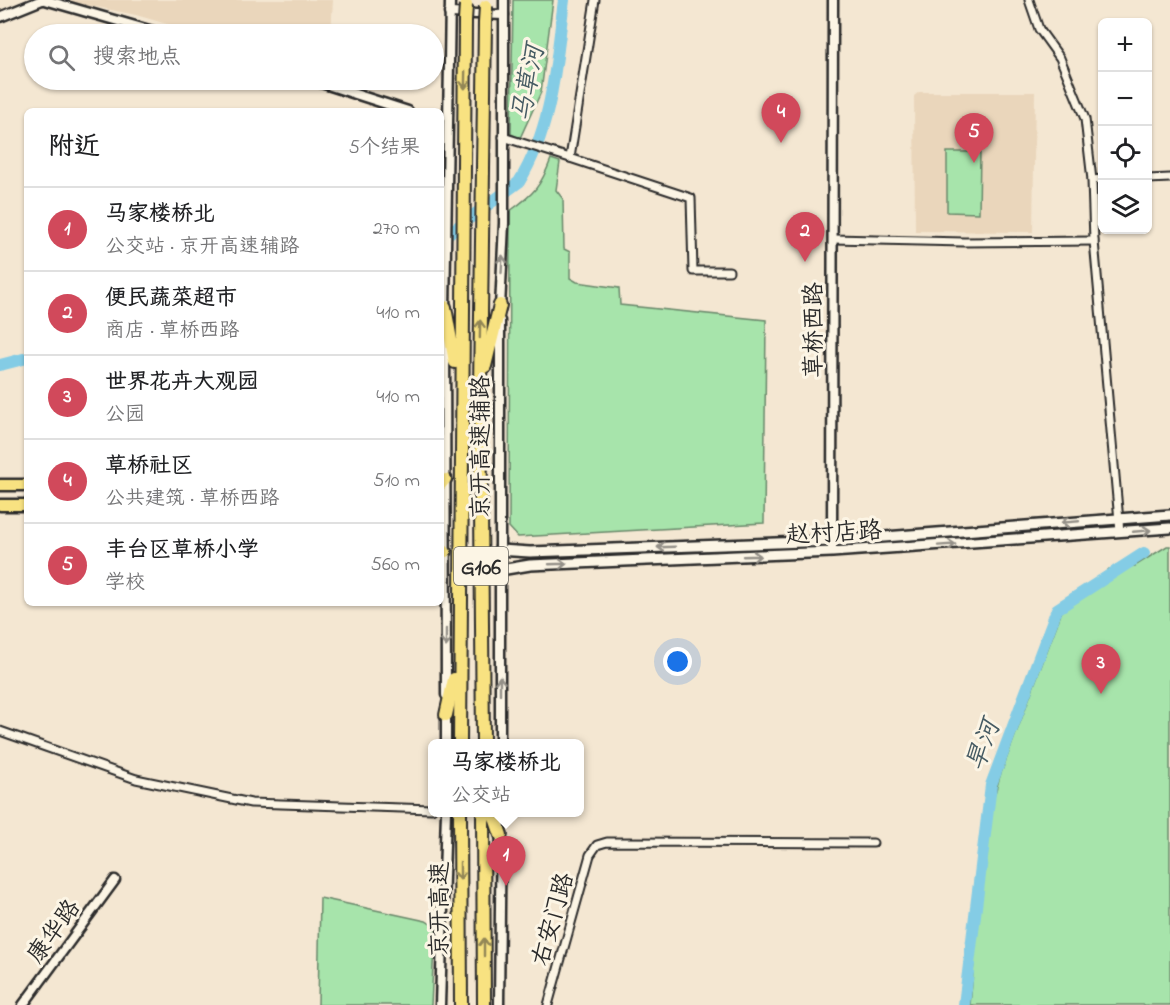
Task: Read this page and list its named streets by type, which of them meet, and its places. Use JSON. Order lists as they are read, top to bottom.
{
  "streets": {
    "highway": ["G106", "京开高速"],
    "main road": ["赵村店路"],
    "street": [
      "草桥西路",
      "京开高速辅路",
      "右安门路",
      "康华路"
    ]
  },
  "crossings": [
    ["草桥西路", "赵村店路"],
    ["京开高速辅路", "赵村店路"]
  ],
  "water": ["马草河", "旱河"],
  "page": {
    "map_buttons": ["+", "−"],
    "search": "搜索地点",
    "pins": [
      "4",
      "5",
      "2",
      "3",
      "1"
    ],
    "heading": ["附近", "5个结果"],
    "list": [
      {
        "mark": "1",
        "name": "马家楼桥北",
        "note": "公交站 · 京开高速辅路",
        "value": "270 m"
      },
      {
        "mark": "2",
        "name": "便民蔬菜超市",
        "note": "商店 · 草桥西路",
        "value": "410 m"
      },
      {
        "mark": "3",
        "name": "世界花卉大观园",
        "note": "公园",
        "value": "410 m"
      },
      {
        "mark": "4",
        "name": "草桥社区",
        "note": "公共建筑 · 草桥西路",
        "value": "510 m"
      },
      {
        "mark": "5",
        "name": "丰台区草桥小学",
        "note": "学校",
        "value": "560 m"
      }
    ],
    "popup": ["马家楼桥北", "公交站"]
  }
}
